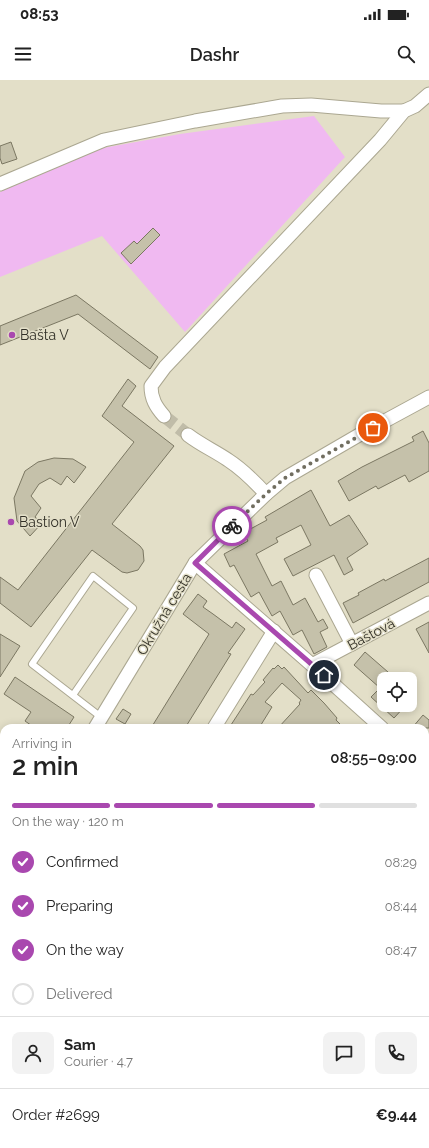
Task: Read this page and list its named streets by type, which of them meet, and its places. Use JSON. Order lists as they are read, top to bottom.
{
  "streets": {
    "street": ["Okružná cesta", "Baštová"]
  },
  "places": ["Bašta V", "Bastion V"],
  "page": {
    "status": "08:53",
    "header": "Dashr",
    "heading": ["2 min", "Arriving in", "08:55–09:00"],
    "panel": [
      "Sam",
      "Courier · 4.7",
      "Order #2699",
      "€9.44"
    ],
    "bar": "On the way · 120 m",
    "list": [
      ["Confirmed", "08:29"],
      ["Preparing", "08:44"],
      ["On the way", "08:47"],
      "Delivered"
    ]
  }
}
